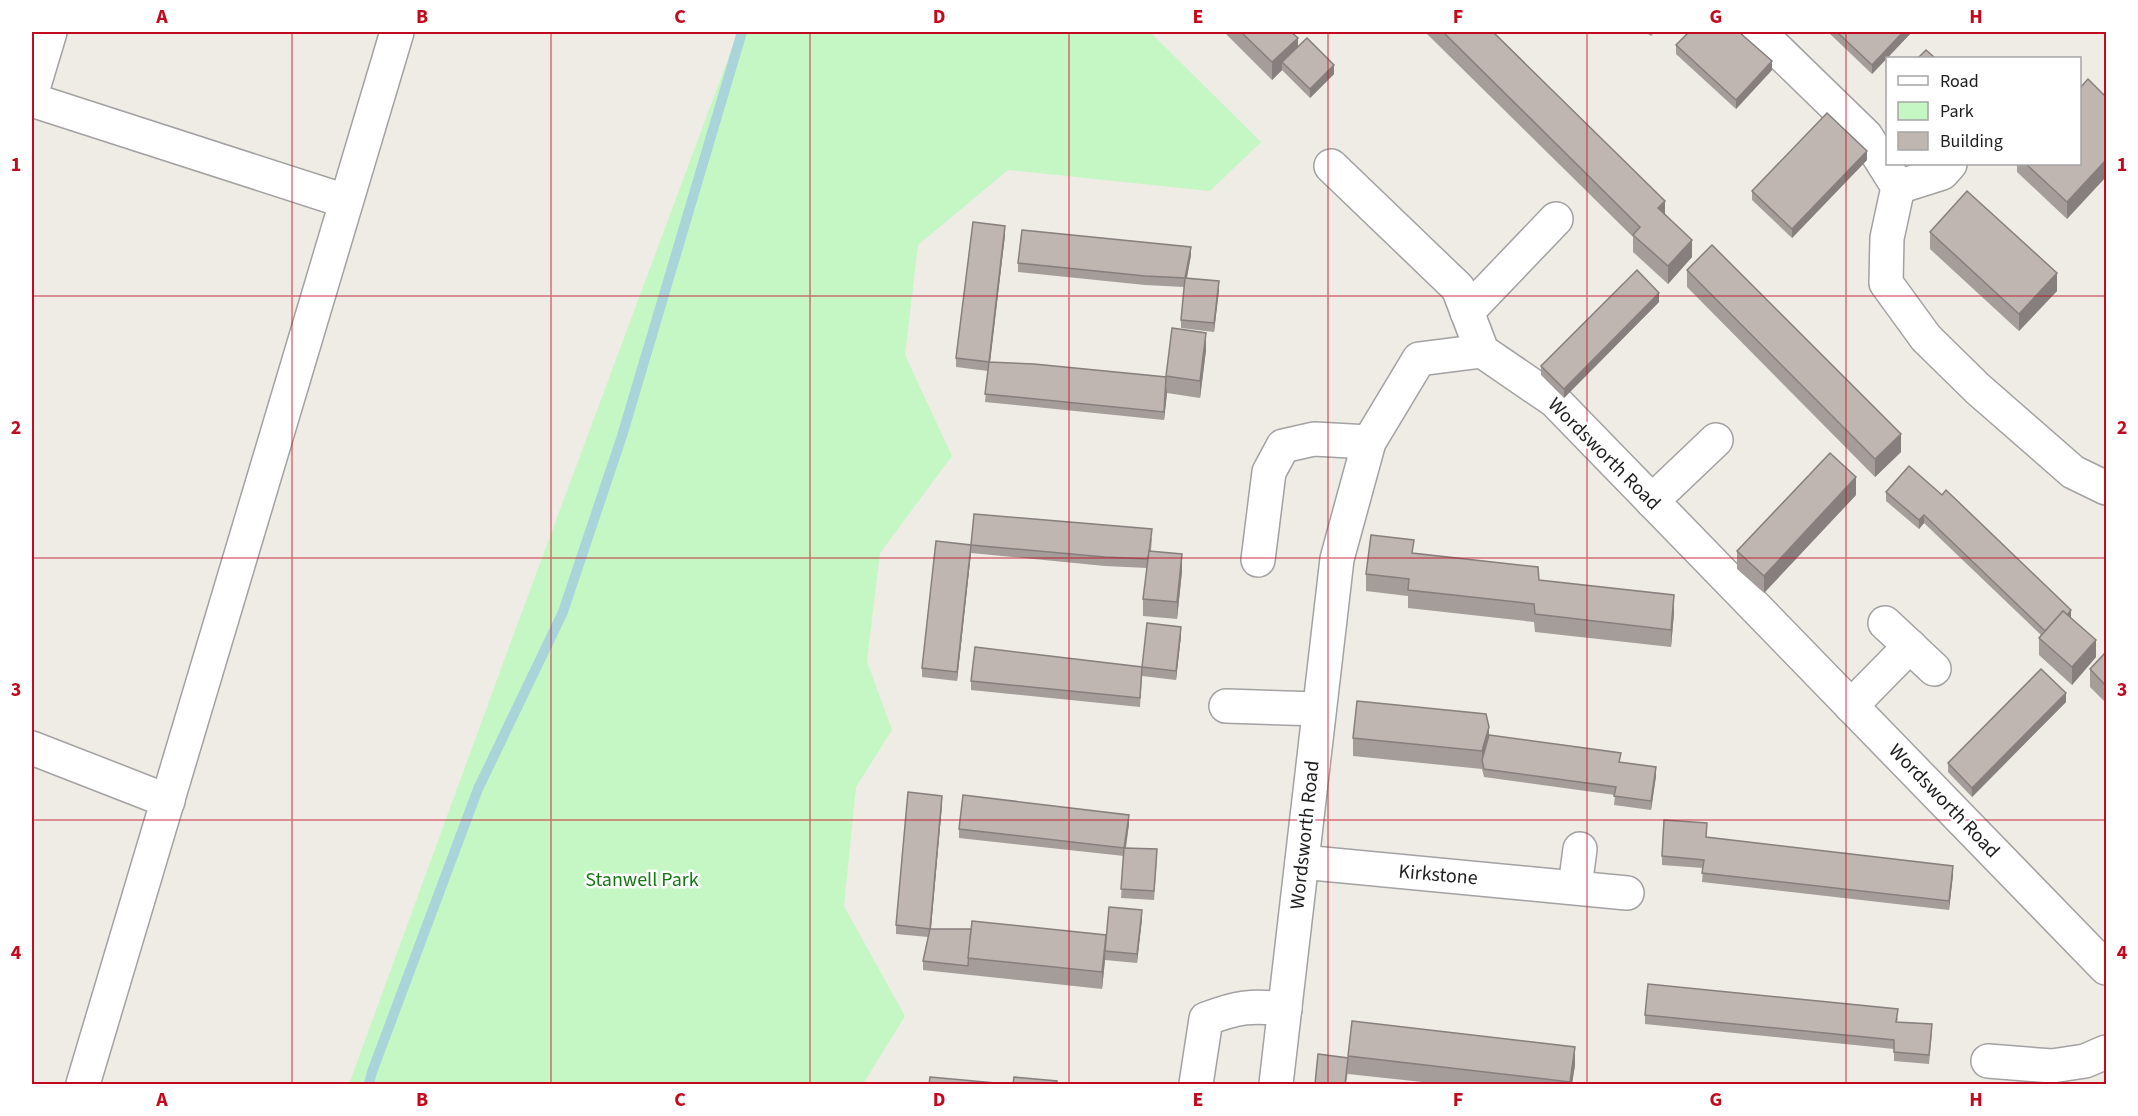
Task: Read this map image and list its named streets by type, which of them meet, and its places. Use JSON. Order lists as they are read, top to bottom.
{
  "streets": {
    "street": ["Wordsworth Road", "Kirkstone"]
  },
  "crossings": [
    ["Wordsworth Road", "Kirkstone"]
  ],
  "parks": ["Stanwell Park"],
  "legend": ["Road", "Park", "Building"],
  "grid": {
    "columns": [
      "A",
      "B",
      "C",
      "D",
      "E",
      "F",
      "G",
      "H"
    ],
    "rows": [
      "1",
      "2",
      "3",
      "4"
    ]
  }
}
